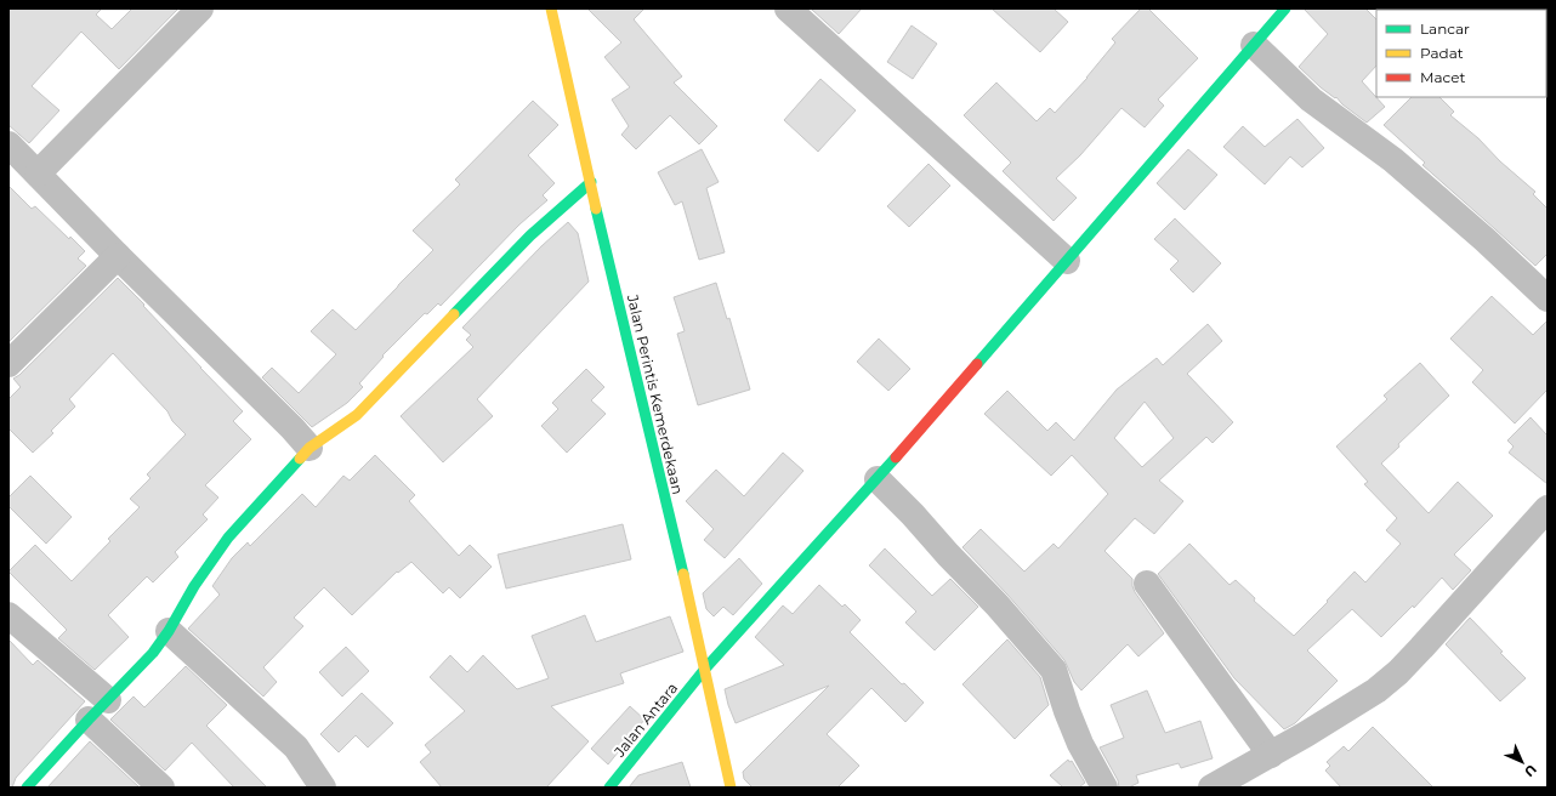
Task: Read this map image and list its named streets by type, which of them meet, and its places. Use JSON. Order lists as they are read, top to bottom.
{
  "streets": {
    "street": ["Jalan Perintis Kemerdekaan", "Jalan Antara"]
  },
  "crossings": [
    ["Jalan Perintis Kemerdekaan", "Jalan Antara"]
  ],
  "legend": ["Lancar", "Padat", "Macet"],
  "north": "bottom right"
}
